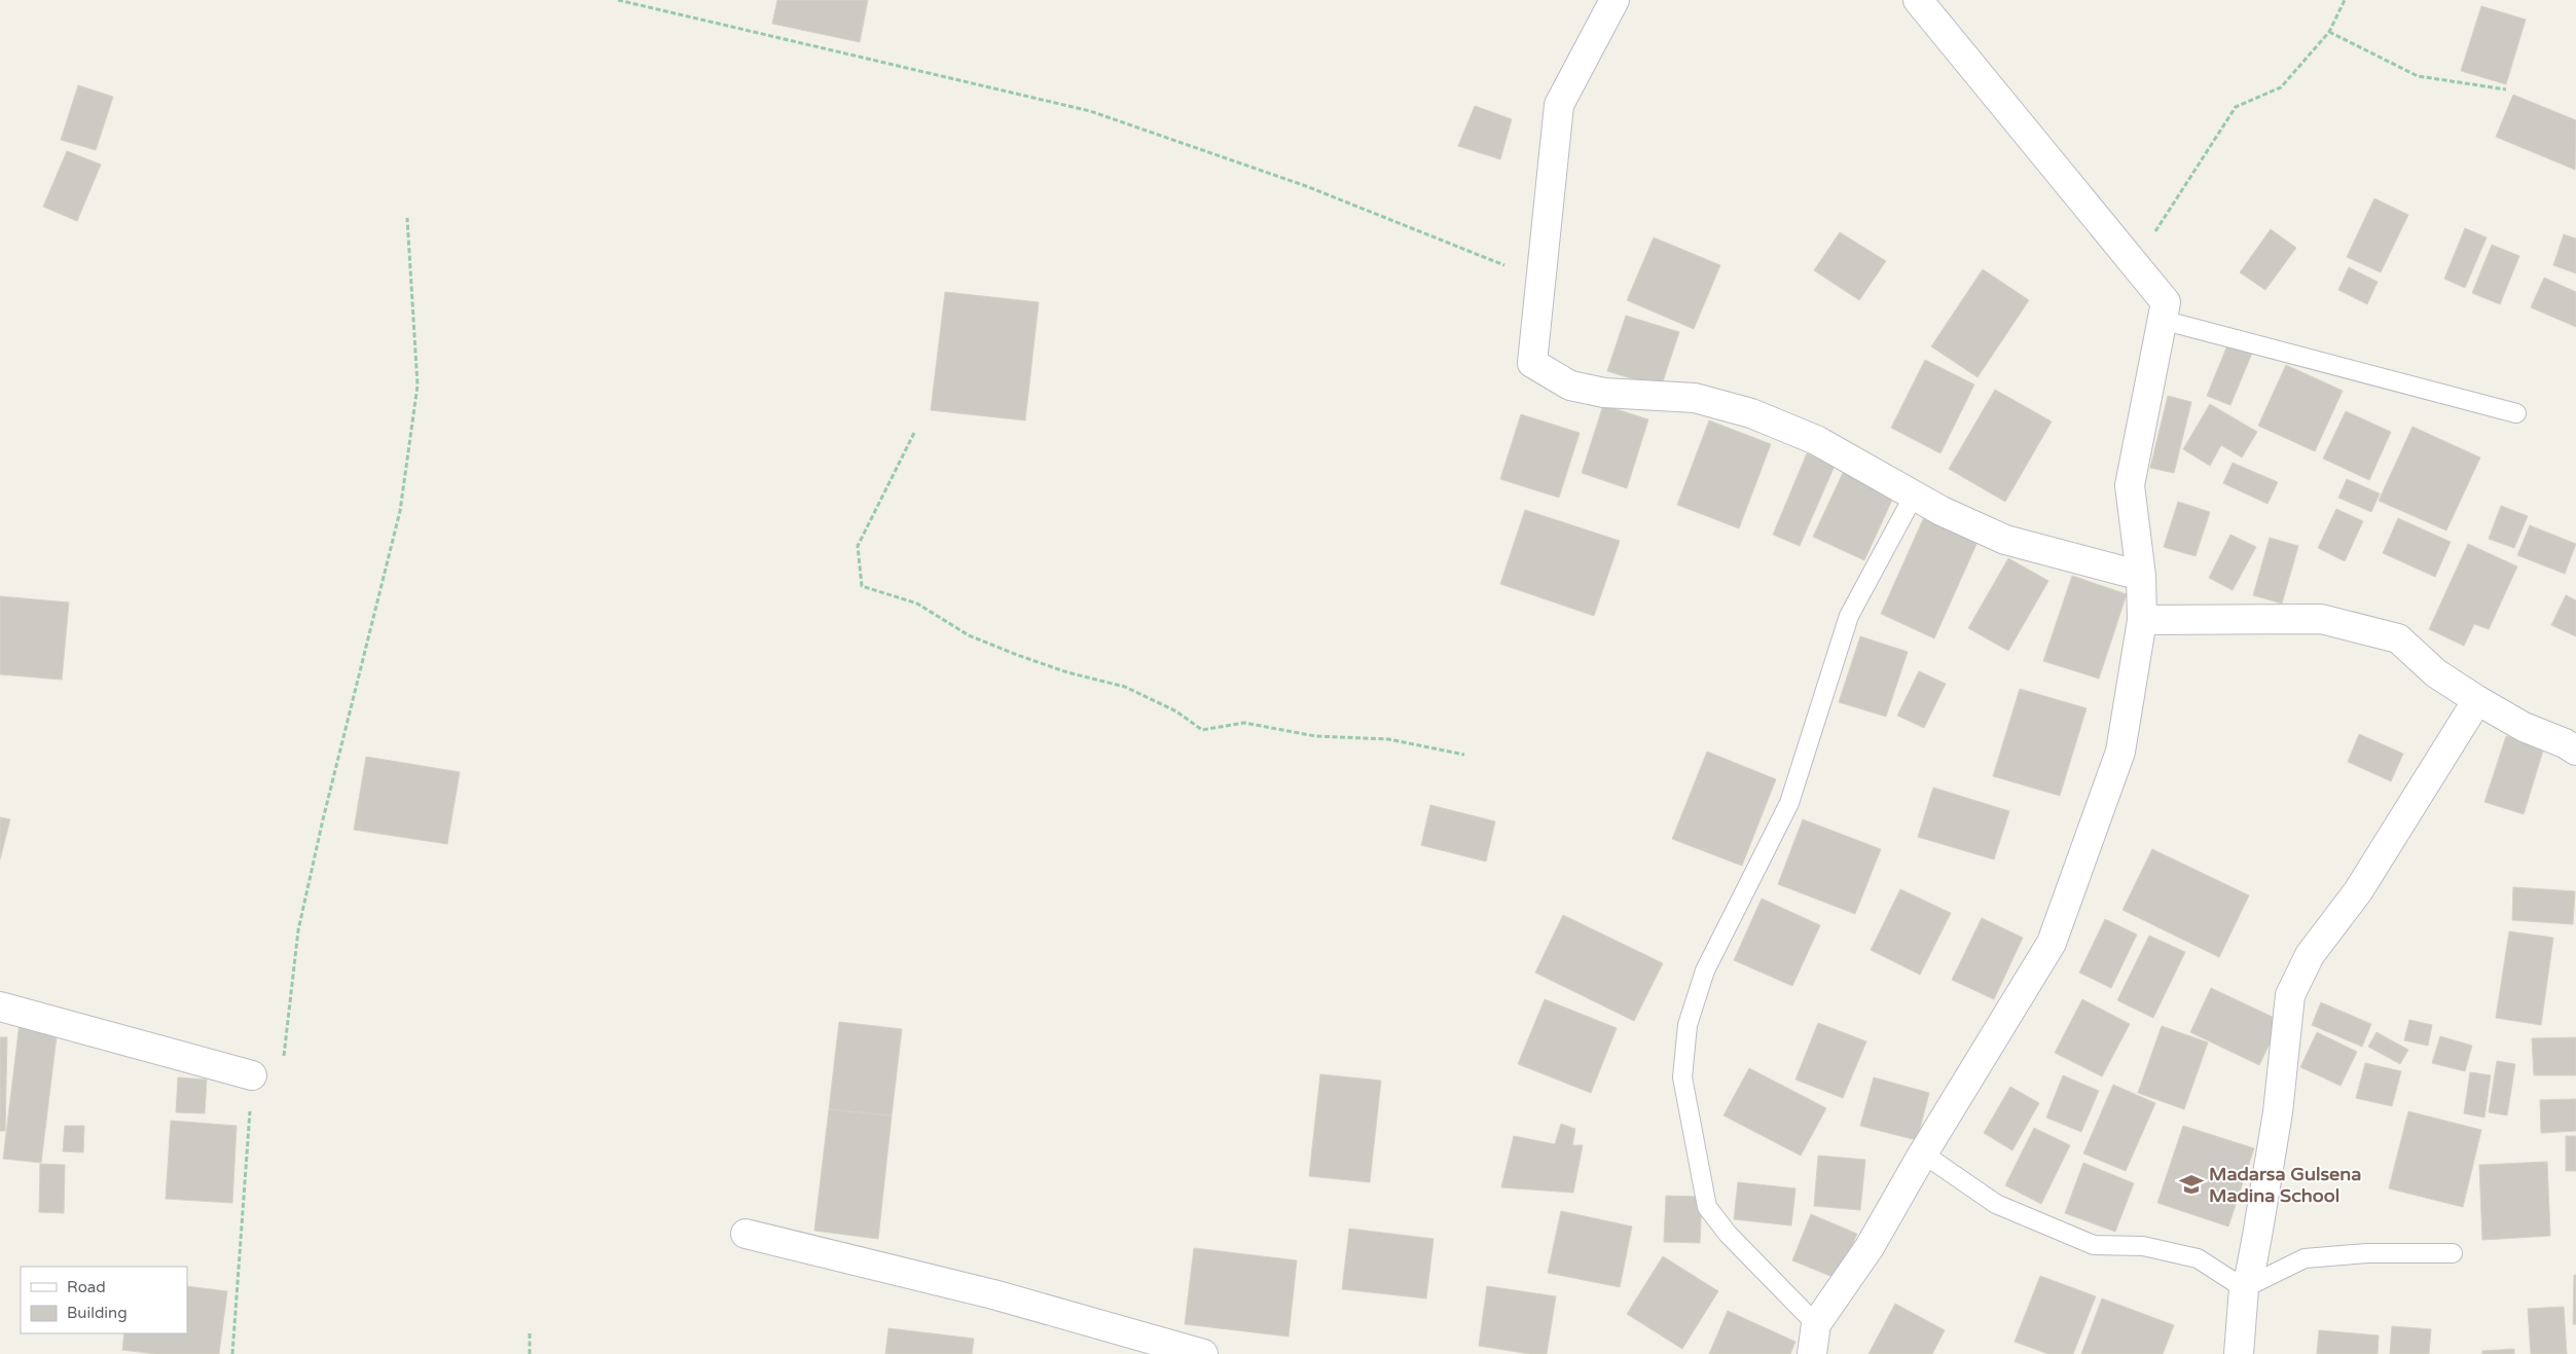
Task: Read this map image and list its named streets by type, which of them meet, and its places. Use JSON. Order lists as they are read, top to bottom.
{
  "places": {
    "school or university": ["Madarsa Gulsena Madina School"]
  },
  "legend": ["Road", "Building"]
}
